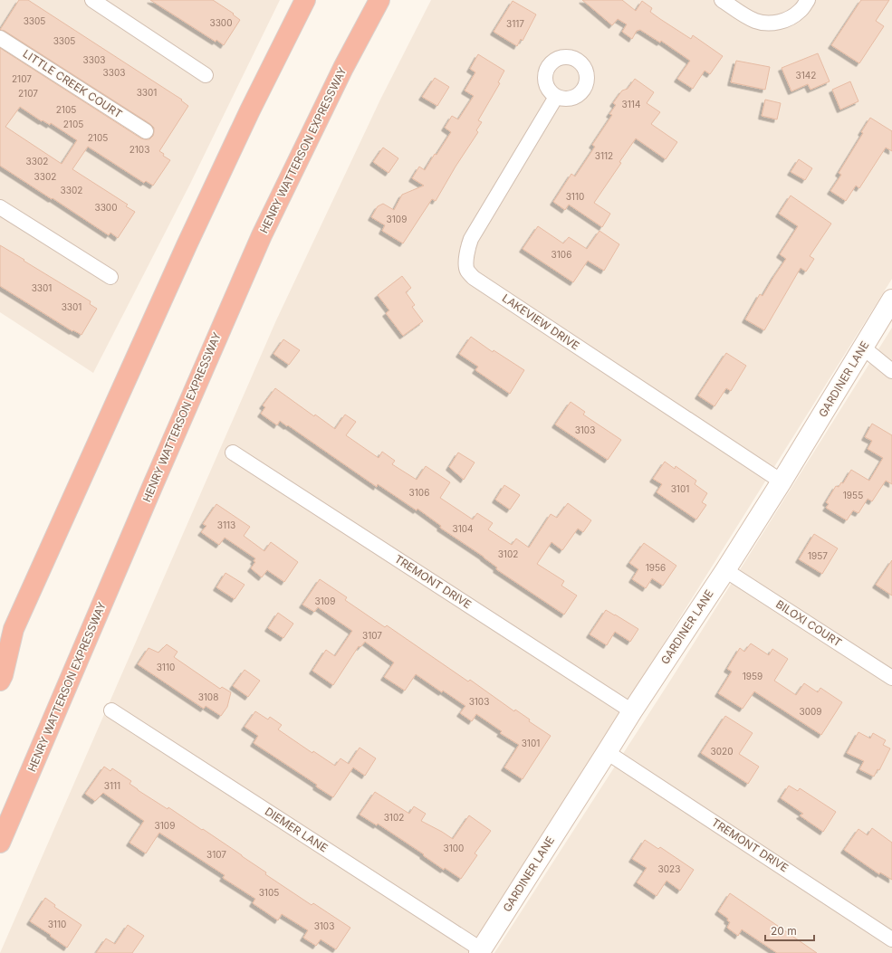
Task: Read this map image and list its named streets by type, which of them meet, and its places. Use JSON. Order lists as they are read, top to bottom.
{
  "streets": {
    "highway": ["HENRY WATTERSON EXPRESSWAY"],
    "main road": ["GARDINER LANE"],
    "street": [
      "LITTLE CREEK COURT",
      "LAKEVIEW DRIVE",
      "TREMONT DRIVE",
      "BILOXI COURT",
      "DIEMER LANE"
    ]
  },
  "crossings": [
    ["LAKEVIEW DRIVE", "GARDINER LANE"],
    ["GARDINER LANE", "TREMONT DRIVE"],
    ["GARDINER LANE", "BILOXI COURT"],
    ["GARDINER LANE", "DIEMER LANE"]
  ],
  "house_numbers": [
    "3305",
    "3300",
    "3117",
    "3305",
    "3303",
    "3303",
    "3142",
    "2107",
    "3301",
    "2107",
    "3114",
    "2105",
    "2105",
    "2105",
    "2103",
    "3112",
    "3302",
    "3302",
    "3302",
    "3110",
    "3300",
    "3109",
    "3106",
    "3301",
    "3301",
    "3103",
    "3101",
    "3106",
    "1955",
    "3113",
    "3104",
    "3102",
    "1957",
    "1956",
    "3109",
    "3107",
    "3110",
    "1959",
    "3108",
    "3103",
    "3009",
    "3101",
    "3020",
    "3111",
    "3102",
    "3109",
    "3100",
    "3107",
    "3023",
    "3105",
    "3110",
    "3103"
  ],
  "scale_bar": "20 m"
}
